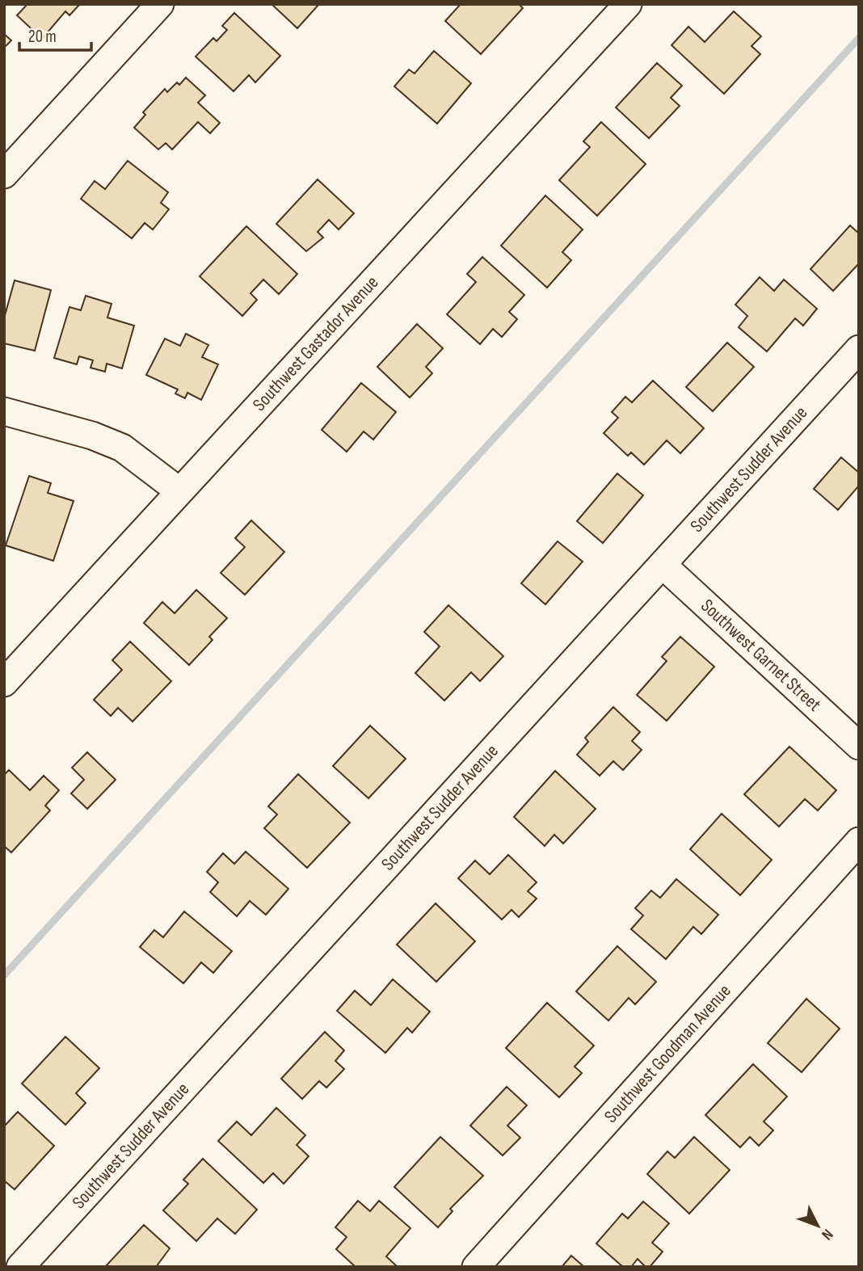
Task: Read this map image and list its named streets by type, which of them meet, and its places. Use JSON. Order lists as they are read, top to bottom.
{
  "streets": {
    "street": [
      "Southwest Gastador Avenue",
      "Southwest Sudder Avenue",
      "Southwest Garnet Street",
      "Southwest Goodman Avenue"
    ]
  },
  "crossings": [
    ["Southwest Sudder Avenue", "Southwest Garnet Street"]
  ],
  "scale_bar": "20 m",
  "north": "bottom right"
}
